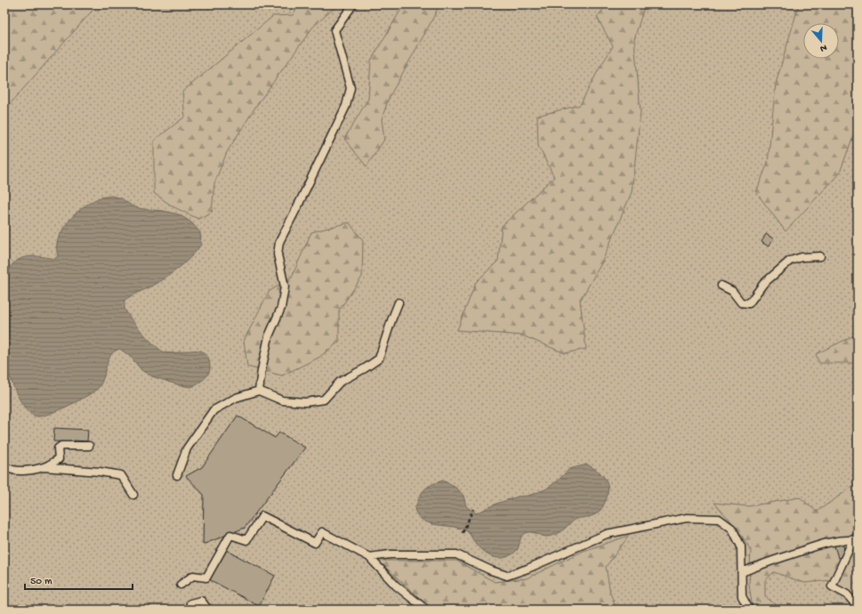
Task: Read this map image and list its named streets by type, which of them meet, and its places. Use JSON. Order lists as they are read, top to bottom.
{
  "scale_bar": "50 m",
  "north": "bottom"
}
